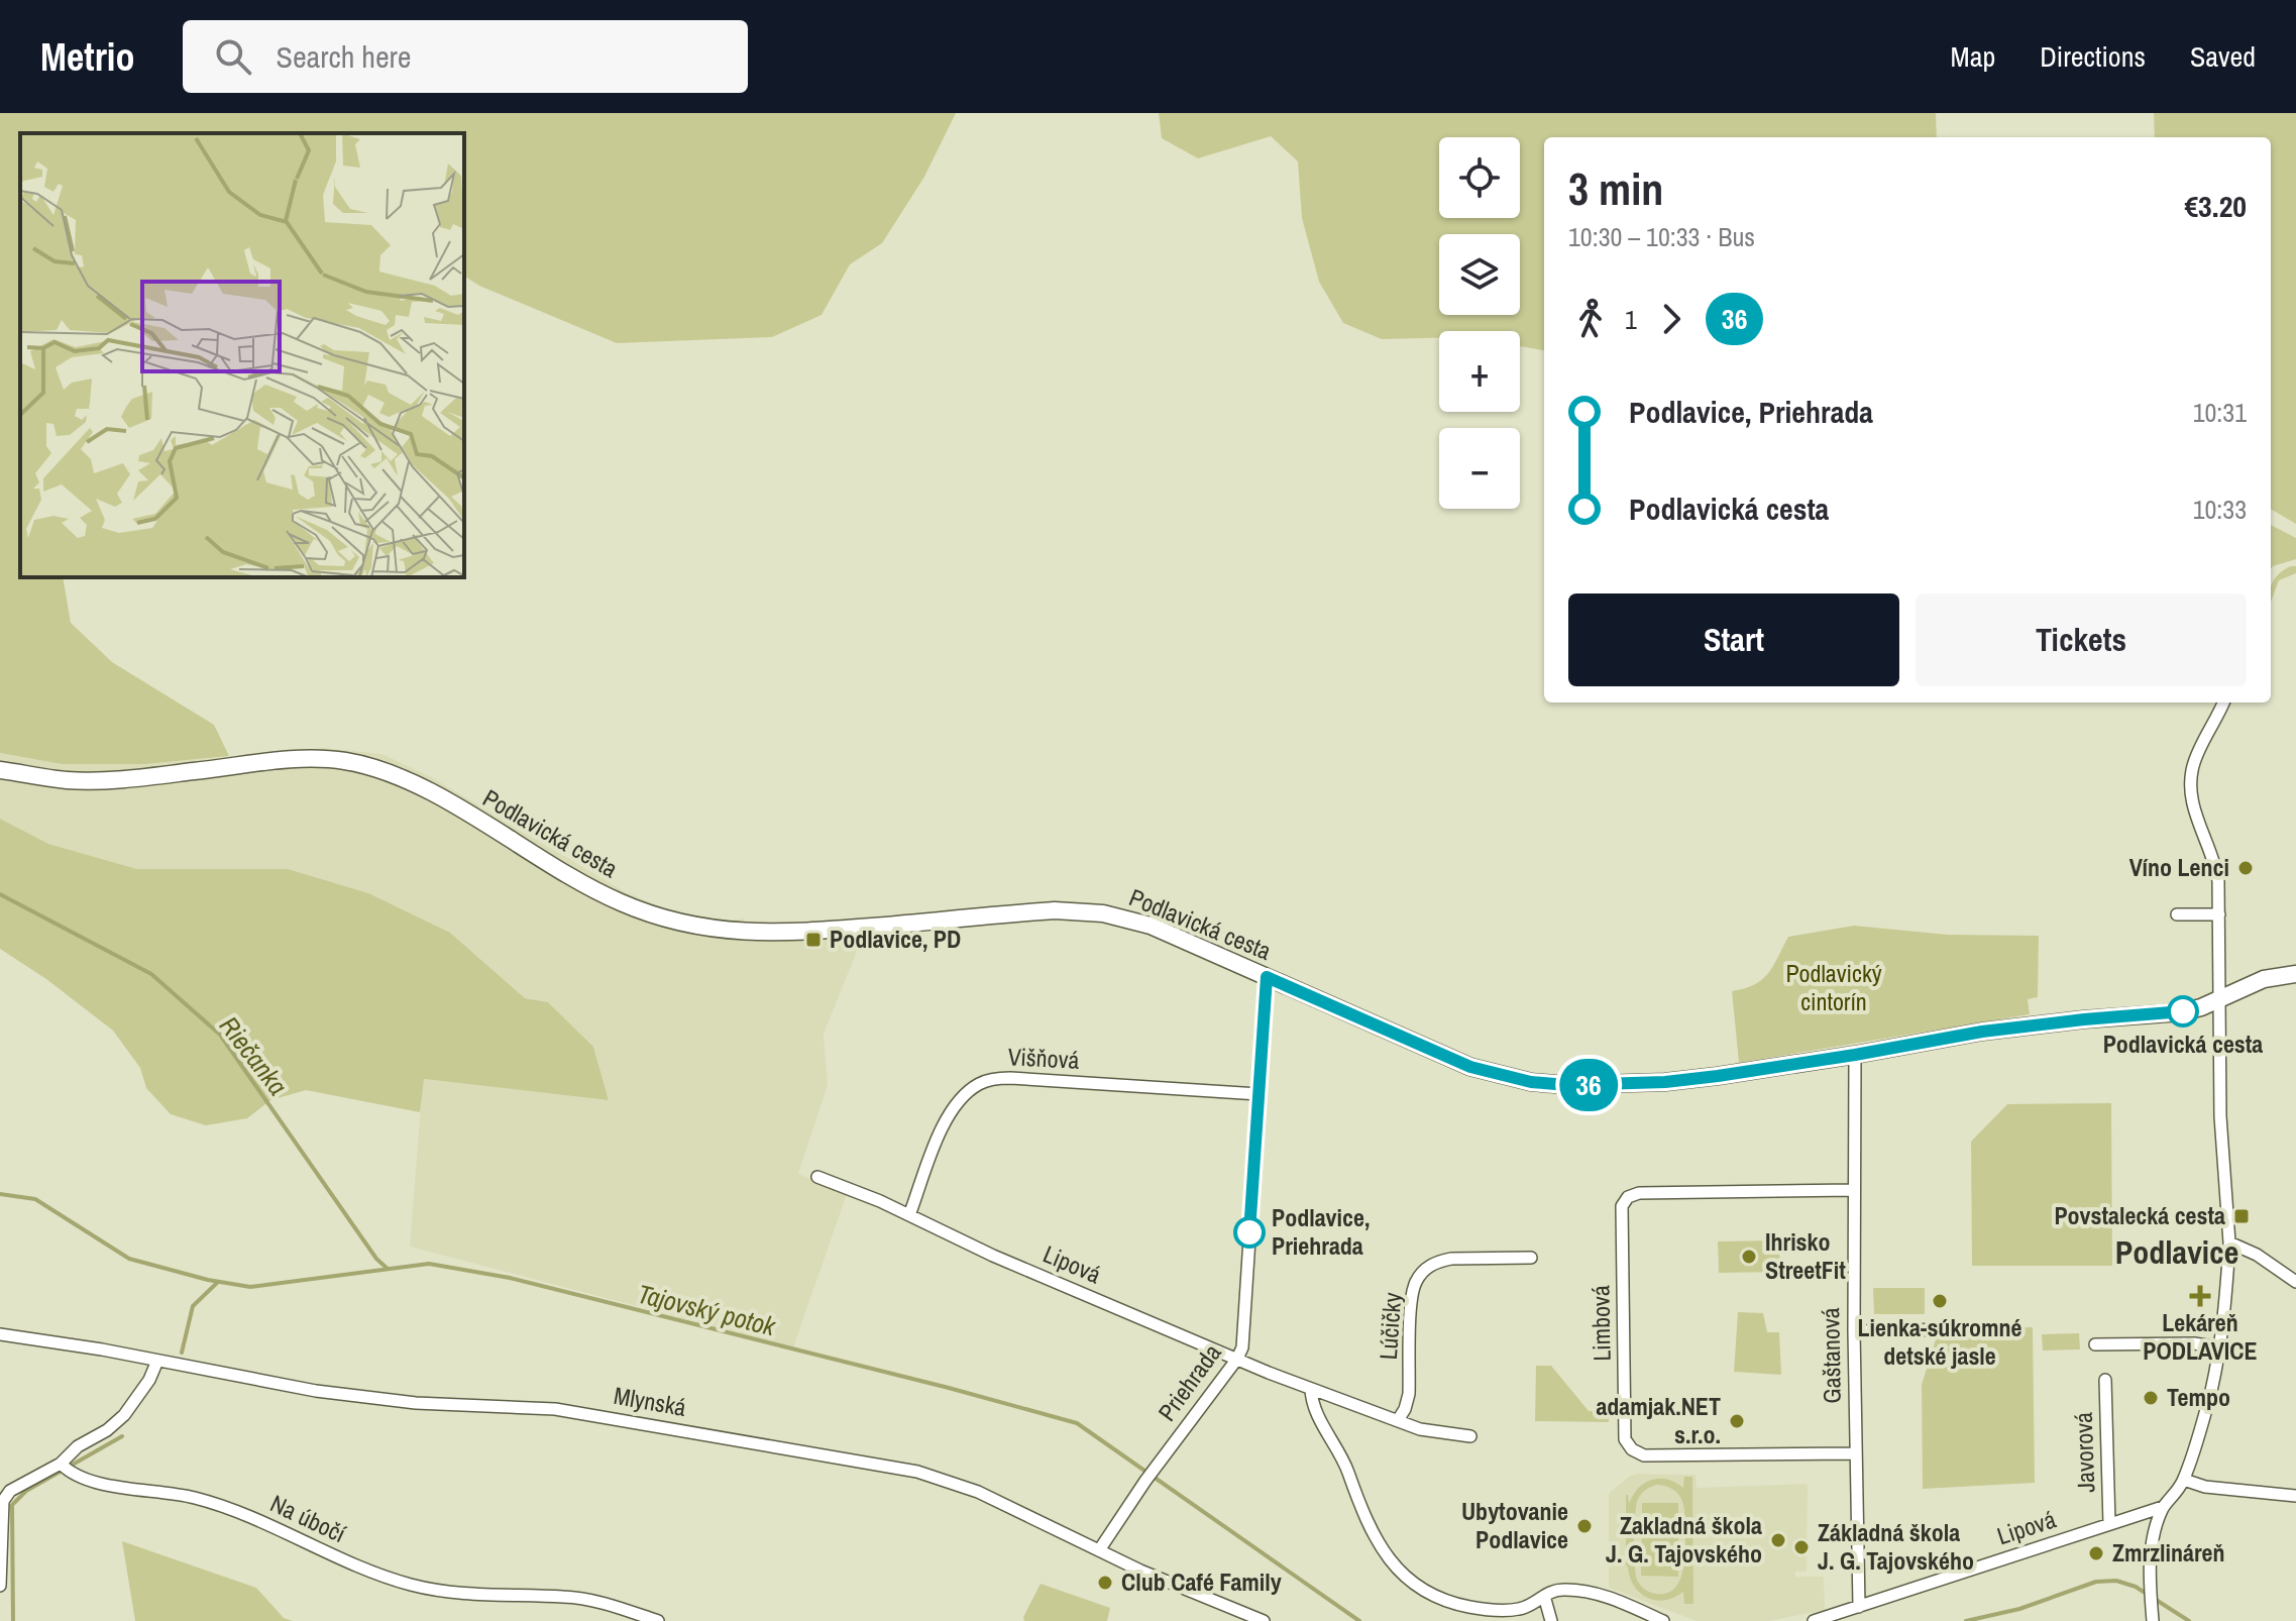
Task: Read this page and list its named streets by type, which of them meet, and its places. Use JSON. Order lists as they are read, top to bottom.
{
  "streets": {
    "main road": ["Podlavická cesta"],
    "street": [
      "Višňová",
      "Lipová",
      "Limbová",
      "Lúčičky",
      "Gaštanová",
      "Priehrada",
      "Mlynská",
      "Javorová",
      "Na úbočí"
    ]
  },
  "crossings": [
    ["Podlavická cesta", "Gaštanová"],
    ["Podlavická cesta", "Priehrada"],
    ["Višňová", "Lipová"],
    ["Višňová", "Priehrada"],
    ["Lipová", "Lúčičky"],
    ["Lipová", "Gaštanová"],
    ["Lipová", "Priehrada"],
    ["Lipová", "Javorová"],
    ["Limbová", "Gaštanová"],
    ["Priehrada", "Mlynská"]
  ],
  "districts": ["Podlavice"],
  "water": ["Riečanka", "Tajovský potok"],
  "parks": ["Podlavický cintorín"],
  "places": {
    "other": [
      "Víno Lenci",
      "Podlavická cesta",
      "Podlavice, Priehrada",
      "Ihrisko StreetFit",
      "Lienka-súkromné detské jasle",
      "Tempo",
      "adamjak.NET s.r.o.",
      "Ubytovanie Podlavice",
      "Zakladná škola J. G. Tajovského",
      "Základná škola J. G. Tajovského",
      "Zmrzlináreň",
      "Club Café Family"
    ],
    "transit": ["Podlavice, PD", "Povstalecká cesta"],
    "health": ["Lekáreň PODLAVICE"]
  },
  "lines": ["bus line 36"],
  "page": {
    "header": "Metrio",
    "search": "Search here",
    "nav": ["Map", "Directions", "Saved"],
    "on_map": "36",
    "map_buttons": ["+", "−"],
    "heading": ["3 min", "10:30 – 10:33 · Bus", "€3.20"],
    "legs": ["1", "36"],
    "list": [
      {
        "name": "Podlavice, Priehrada",
        "value": "10:31"
      },
      {
        "name": "Podlavická cesta",
        "value": "10:33"
      }
    ],
    "buttons": ["Start", "Tickets"]
  }
}
